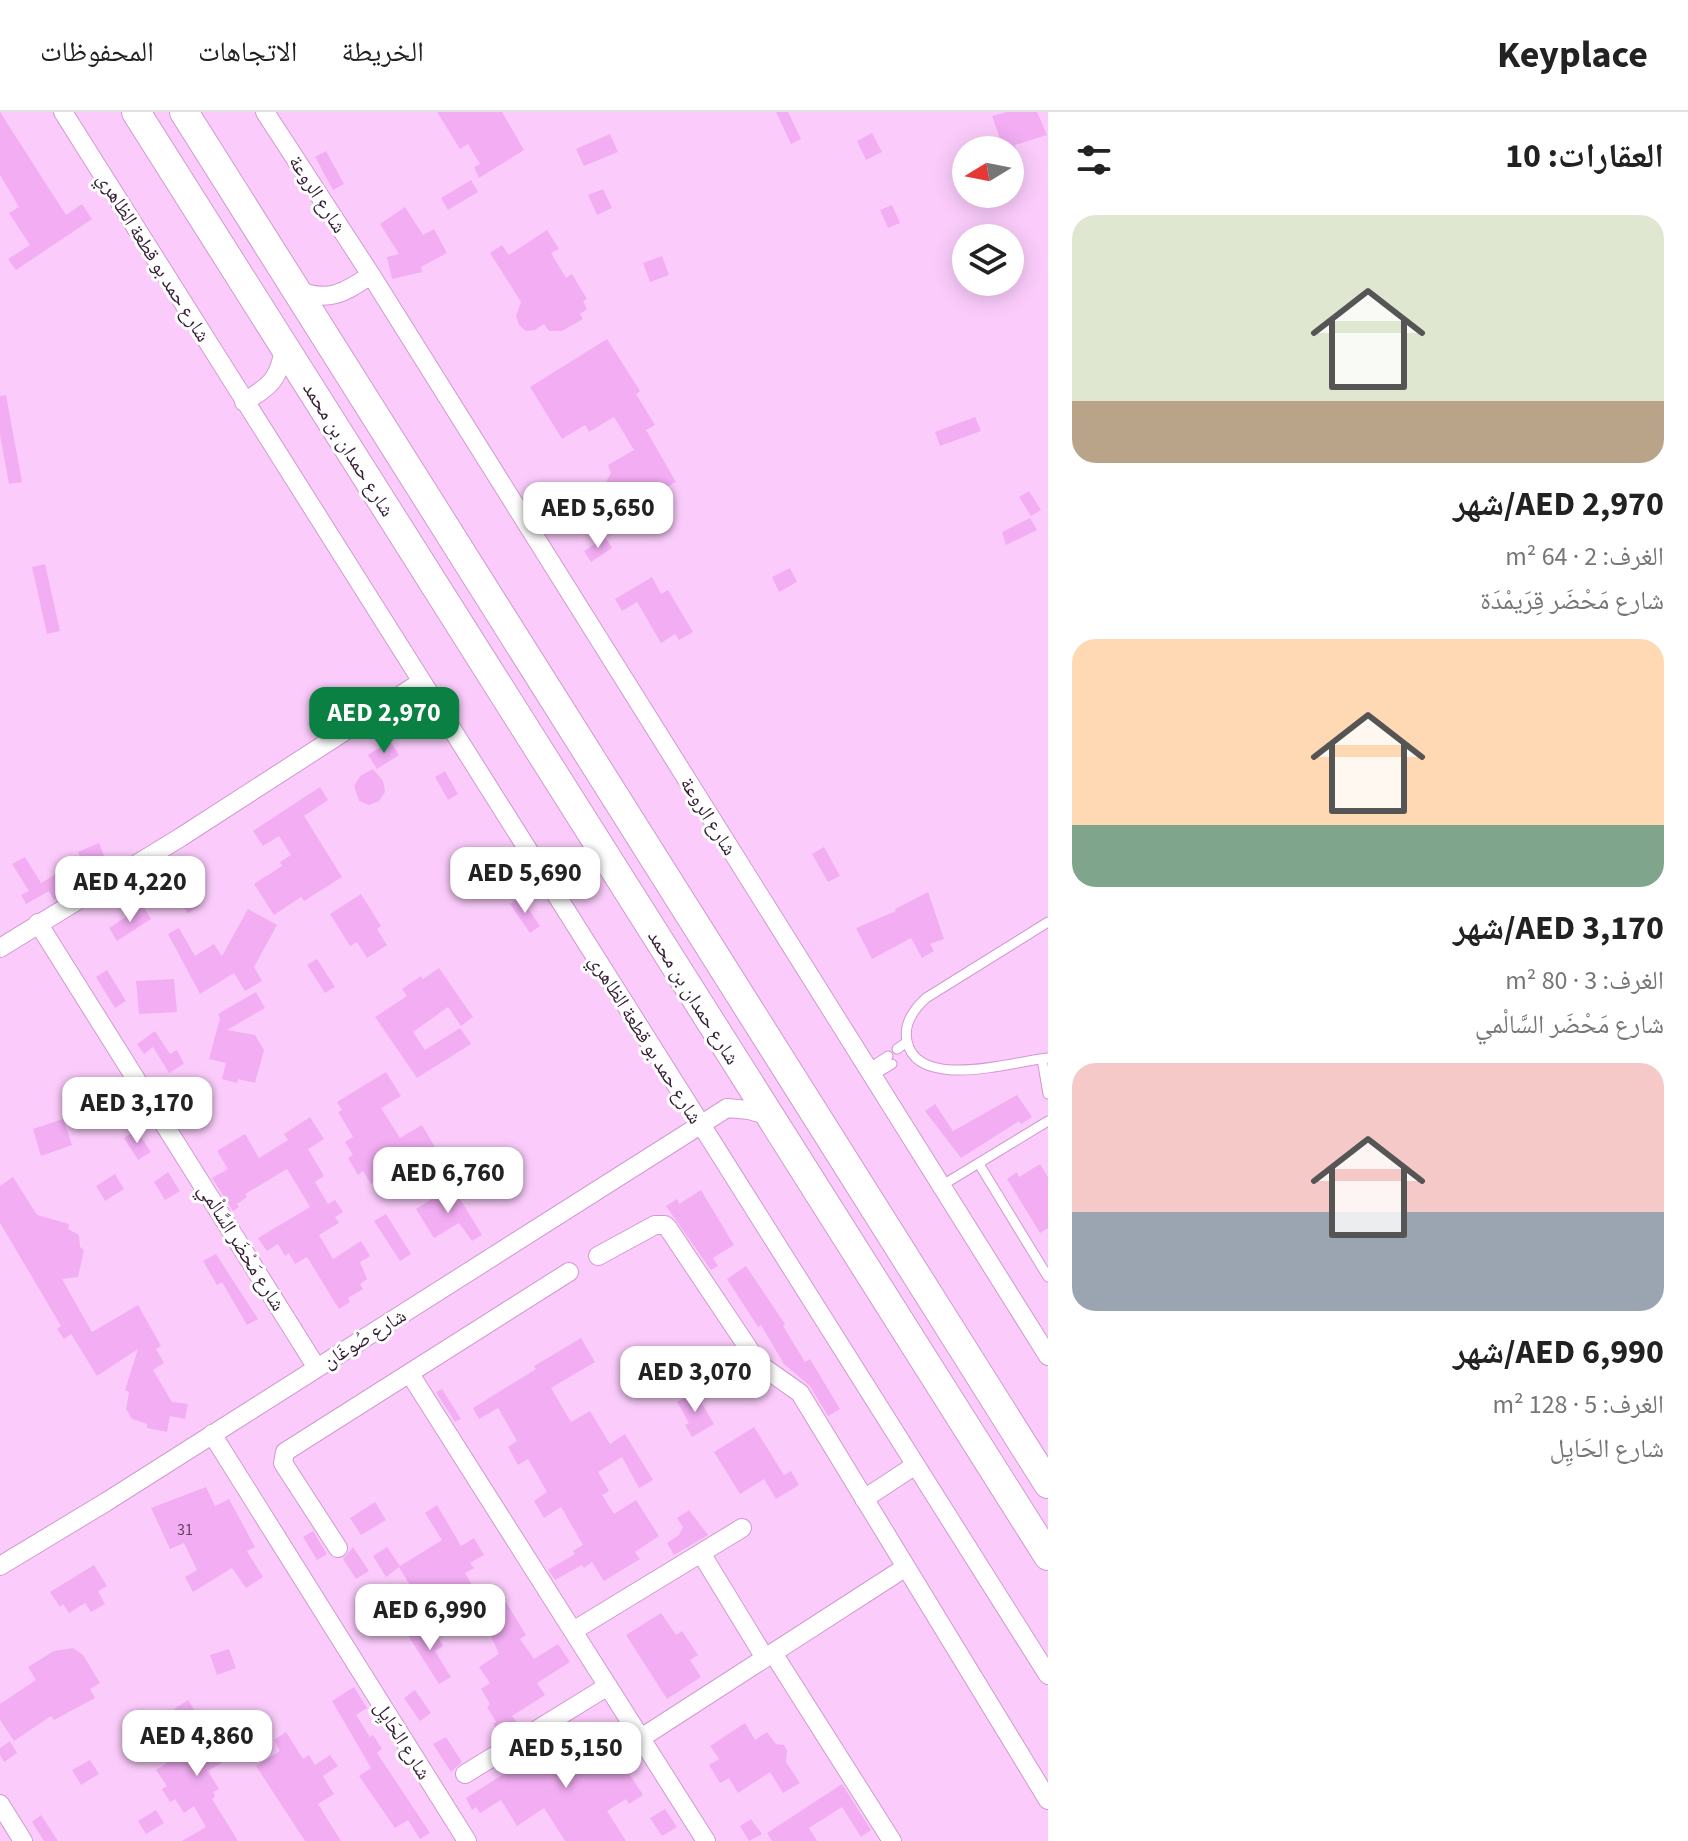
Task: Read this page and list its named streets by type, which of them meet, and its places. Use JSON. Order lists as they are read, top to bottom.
{
  "streets": {
    "main road": ["شارع حمدان بن محمد"],
    "street": [
      "شارع الروعة",
      "شارع حمد بو قطعة الظاهري",
      "شارع مَحْضَر السَّالْمي",
      "شارع صُوغَان",
      "شارع الحَايِل"
    ]
  },
  "crossings": [
    ["شارع حمد بو قطعة الظاهري", "شارع صُوغَان"],
    ["شارع مَحْضَر السَّالْمي", "شارع صُوغَان"],
    ["شارع صُوغَان", "شارع الحَايِل"]
  ],
  "house_numbers": ["31"],
  "north": "left",
  "page": {
    "header": "Keyplace",
    "nav": ["الخريطة", "الاتجاهات", "المحفوظات"],
    "heading": "العقارات: 10",
    "list": [
      {
        "name": "AED 2,970/شهر",
        "note": "الغرف: 2 · 64 m² · شارع مَحْضَر قِرَيمْدَة"
      },
      {
        "name": "AED 3,170/شهر",
        "note": "الغرف: 3 · 80 m² · شارع مَحْضَر السَّالْمي"
      },
      {
        "name": "AED 6,990/شهر",
        "note": "الغرف: 5 · 128 m² · شارع الحَايِل"
      }
    ],
    "price": [
      "AED 5,650",
      "AED 2,970",
      "AED 5,690",
      "AED 4,220",
      "AED 3,170",
      "AED 6,760",
      "AED 3,070",
      "AED 6,990",
      "AED 4,860",
      "AED 5,150"
    ]
  }
}
